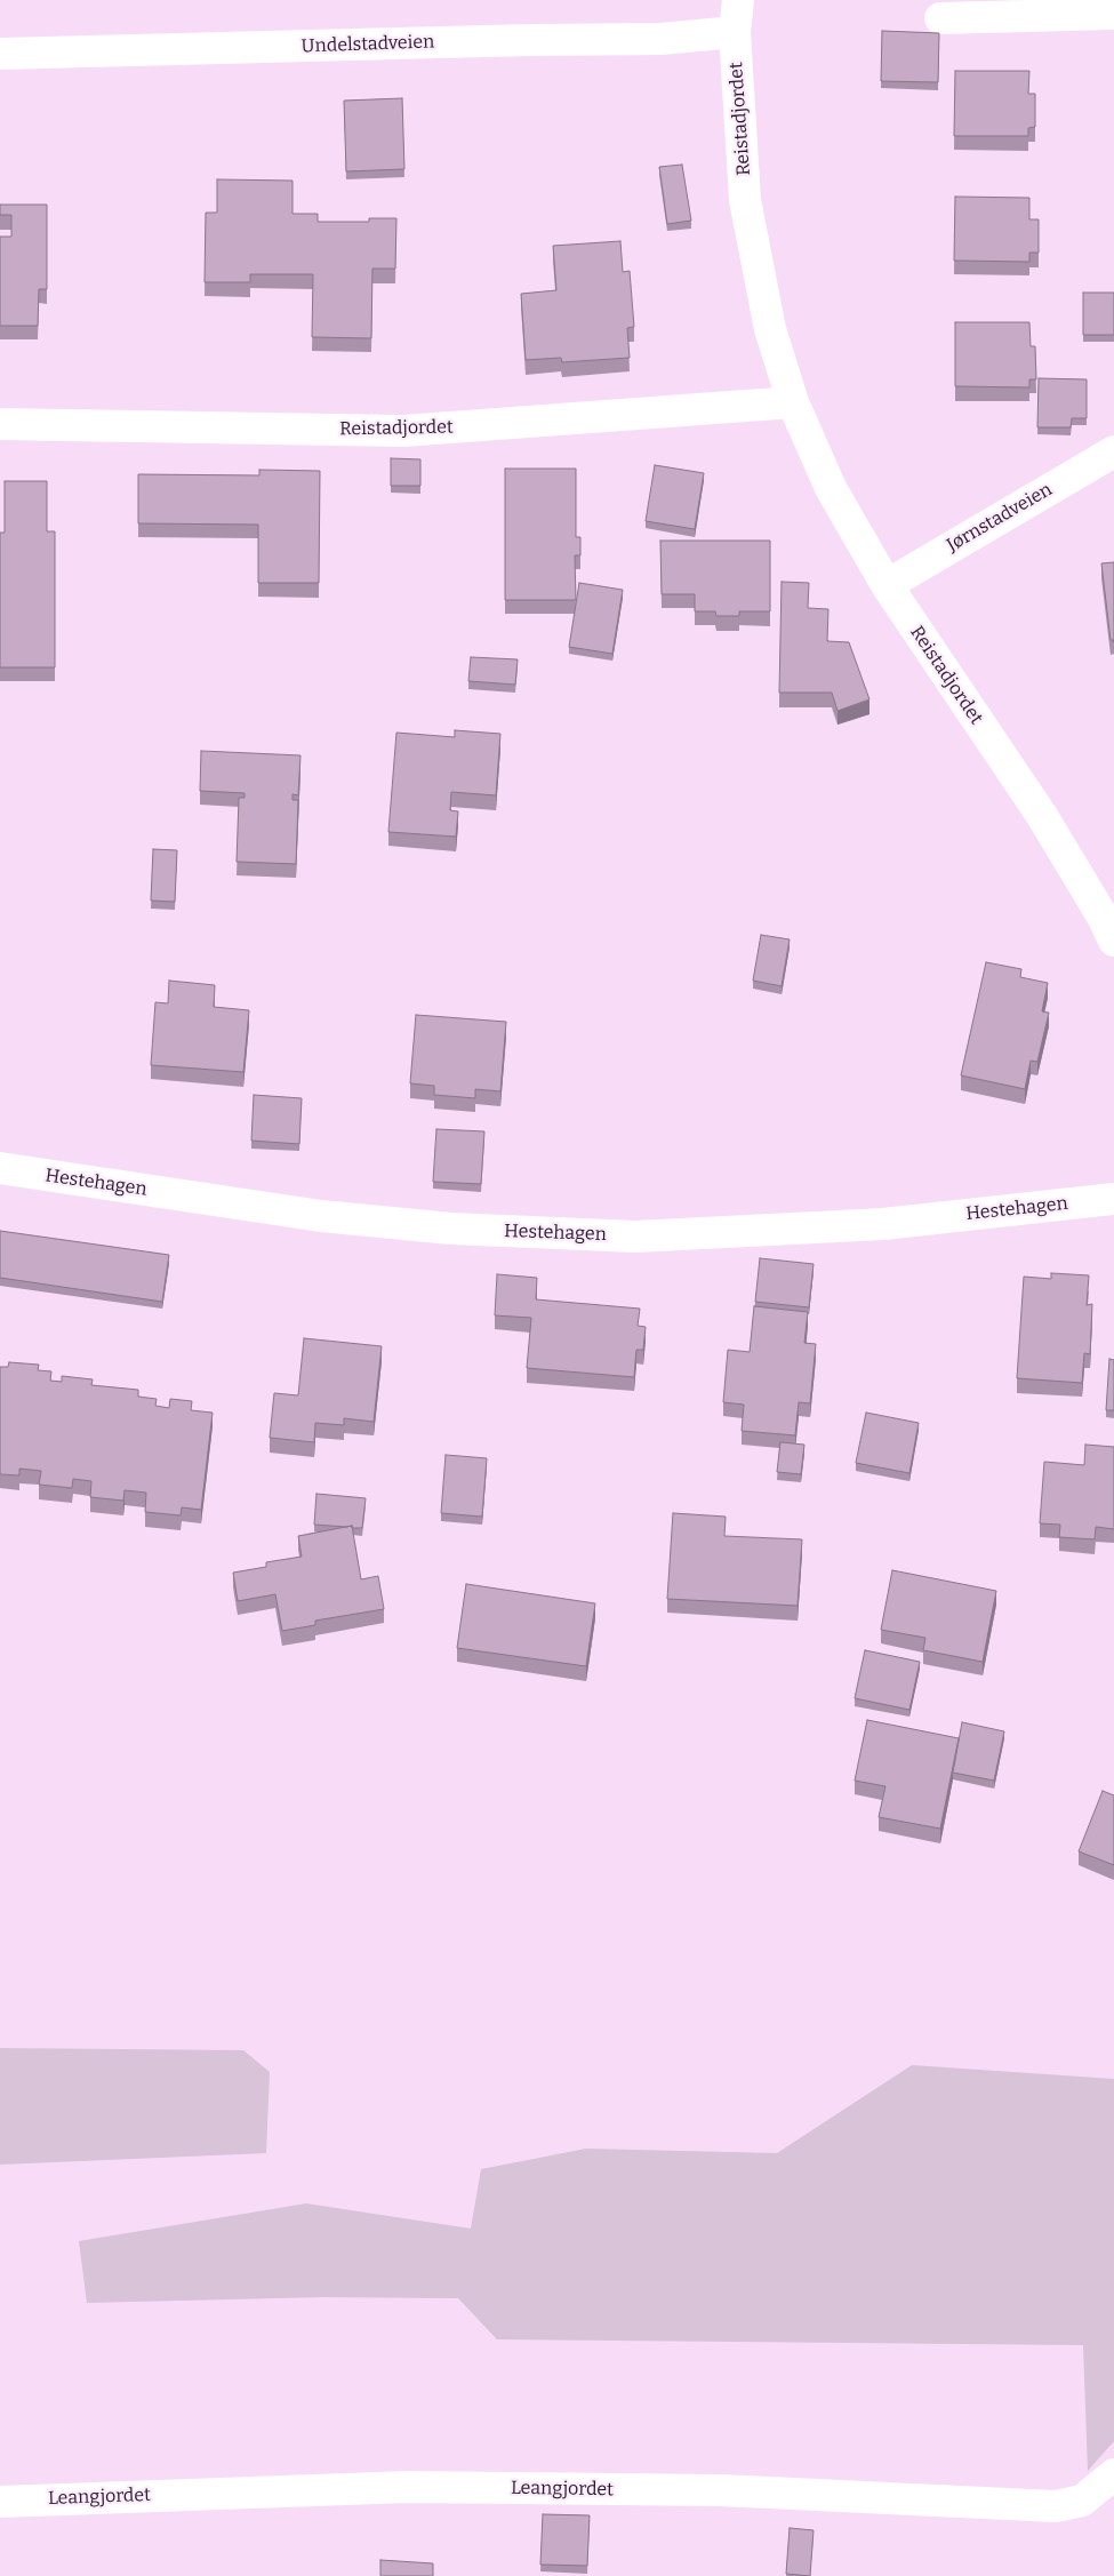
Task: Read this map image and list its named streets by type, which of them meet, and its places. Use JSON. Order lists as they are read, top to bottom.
{
  "streets": {
    "street": [
      "Undelstadveien",
      "Reistadjordet",
      "Jørnstadveien",
      "Hestehagen",
      "Leangjordet"
    ]
  },
  "crossings": [
    ["Undelstadveien", "Reistadjordet"],
    ["Reistadjordet", "Jørnstadveien"]
  ]
}
